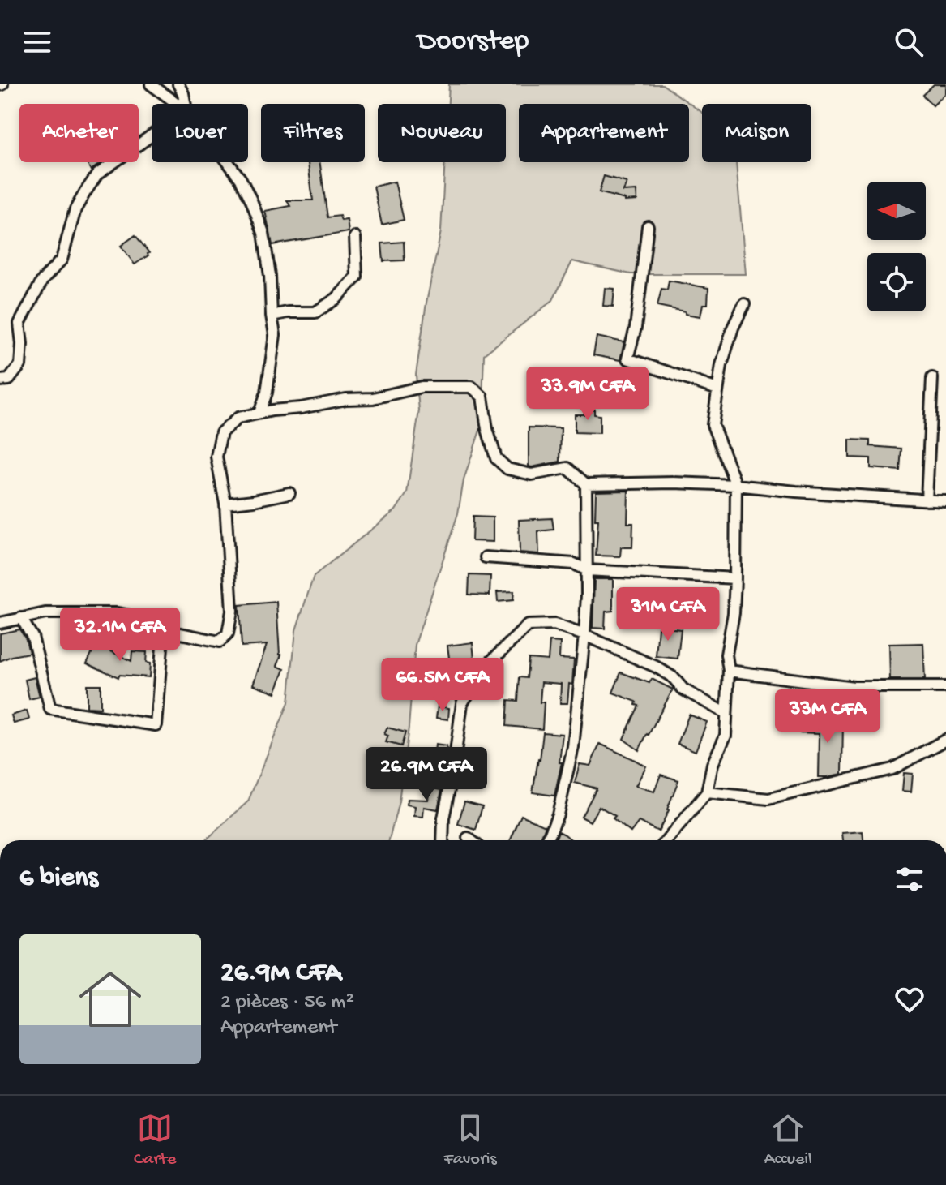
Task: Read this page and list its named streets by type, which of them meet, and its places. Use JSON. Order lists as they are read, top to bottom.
{
  "north": "left",
  "page": {
    "header": "Doorstep",
    "chip": [
      "Acheter",
      "Louer",
      "Filtres",
      "Nouveau",
      "Appartement",
      "Maison"
    ],
    "price": [
      "33.9M CFA",
      "31M CFA",
      "32.1M CFA",
      "66.5M CFA",
      "33M CFA",
      "26.9M CFA"
    ],
    "heading": "6 biens",
    "list": [
      {
        "name": "26.9M CFA",
        "note": "2 pièces · 56 m² · Appartement"
      }
    ],
    "tabs": ["Carte", "Favoris", "Accueil"]
  }
}
